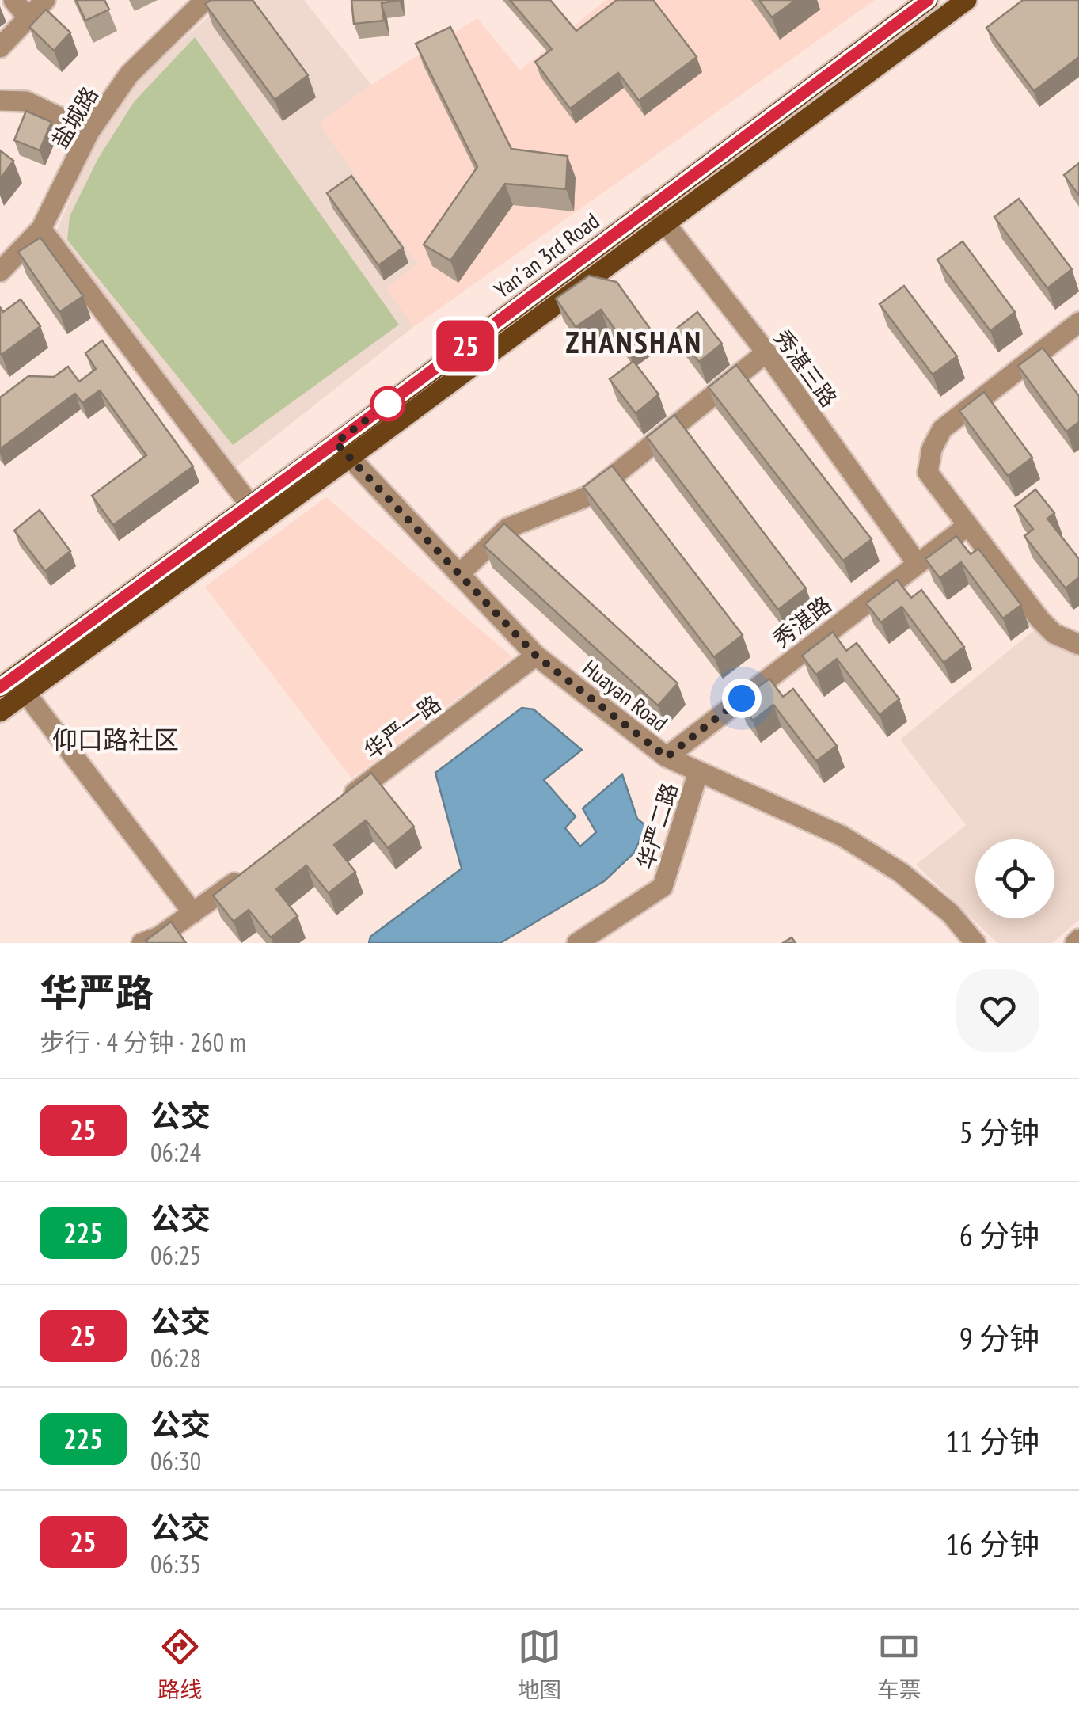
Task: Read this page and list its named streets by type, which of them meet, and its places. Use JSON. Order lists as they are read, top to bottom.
{
  "streets": {
    "main road": ["Yan´an 3rd Road"],
    "street": [
      "盐城路",
      "秀湛三路",
      "秀湛路",
      "Huayan Road",
      "华严一路",
      "华严二路"
    ]
  },
  "crossings": [
    ["Yan´an 3rd Road", "秀湛三路"],
    ["Yan´an 3rd Road", "Huayan Road"],
    ["秀湛三路", "秀湛路"],
    ["秀湛路", "Huayan Road"],
    ["Huayan Road", "华严一路"],
    ["Huayan Road", "华严二路"]
  ],
  "districts": ["ZHANSHAN", "仰口路社区"],
  "lines": ["bus line 25"],
  "page": {
    "on_map": "25",
    "heading": ["华严路", "步行 · 4 分钟 · 260 m"],
    "list": [
      {
        "mark": "25",
        "name": "公交",
        "note": "06:24",
        "value": "5 分钟"
      },
      {
        "mark": "225",
        "name": "公交",
        "note": "06:25",
        "value": "6 分钟"
      },
      {
        "mark": "25",
        "name": "公交",
        "note": "06:28",
        "value": "9 分钟"
      },
      {
        "mark": "225",
        "name": "公交",
        "note": "06:30",
        "value": "11 分钟"
      },
      {
        "mark": "25",
        "name": "公交",
        "note": "06:35",
        "value": "16 分钟"
      }
    ],
    "tabs": ["路线", "地图", "车票"]
  }
}
